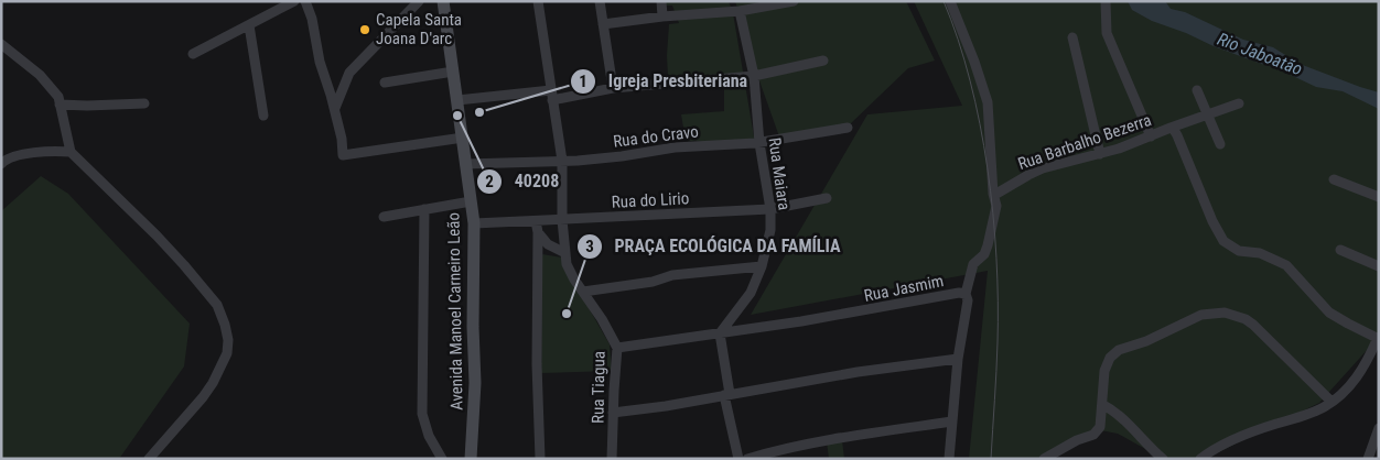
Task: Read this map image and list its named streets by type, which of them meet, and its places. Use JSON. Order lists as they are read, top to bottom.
{
  "streets": {
    "main road": ["Avenida Manoel Carneiro Leão"],
    "street": [
      "Rua do Cravo",
      "Rua Barbalho Bezerra",
      "Rua Maiara",
      "Rua do Lirio",
      "Rua Jasmim",
      "Rua Tiagua"
    ]
  },
  "crossings": [
    ["Rua do Cravo", "Rua Maiara"],
    ["Rua do Cravo", "Avenida Manoel Carneiro Leão"],
    ["Rua do Cravo", "Rua Tiagua"],
    ["Rua Maiara", "Rua do Lirio"],
    ["Rua Maiara", "Rua Jasmim"],
    ["Rua do Lirio", "Avenida Manoel Carneiro Leão"],
    ["Rua do Lirio", "Rua Tiagua"],
    ["Rua Jasmim", "Rua Tiagua"]
  ],
  "water": ["Rio Jaboatão"],
  "places": [
    "Capela Santa Joana D'arc",
    "Igreja Presbiteriana",
    "40208",
    "PRAÇA ECOLÓGICA DA FAMÍLIA"
  ]
}
